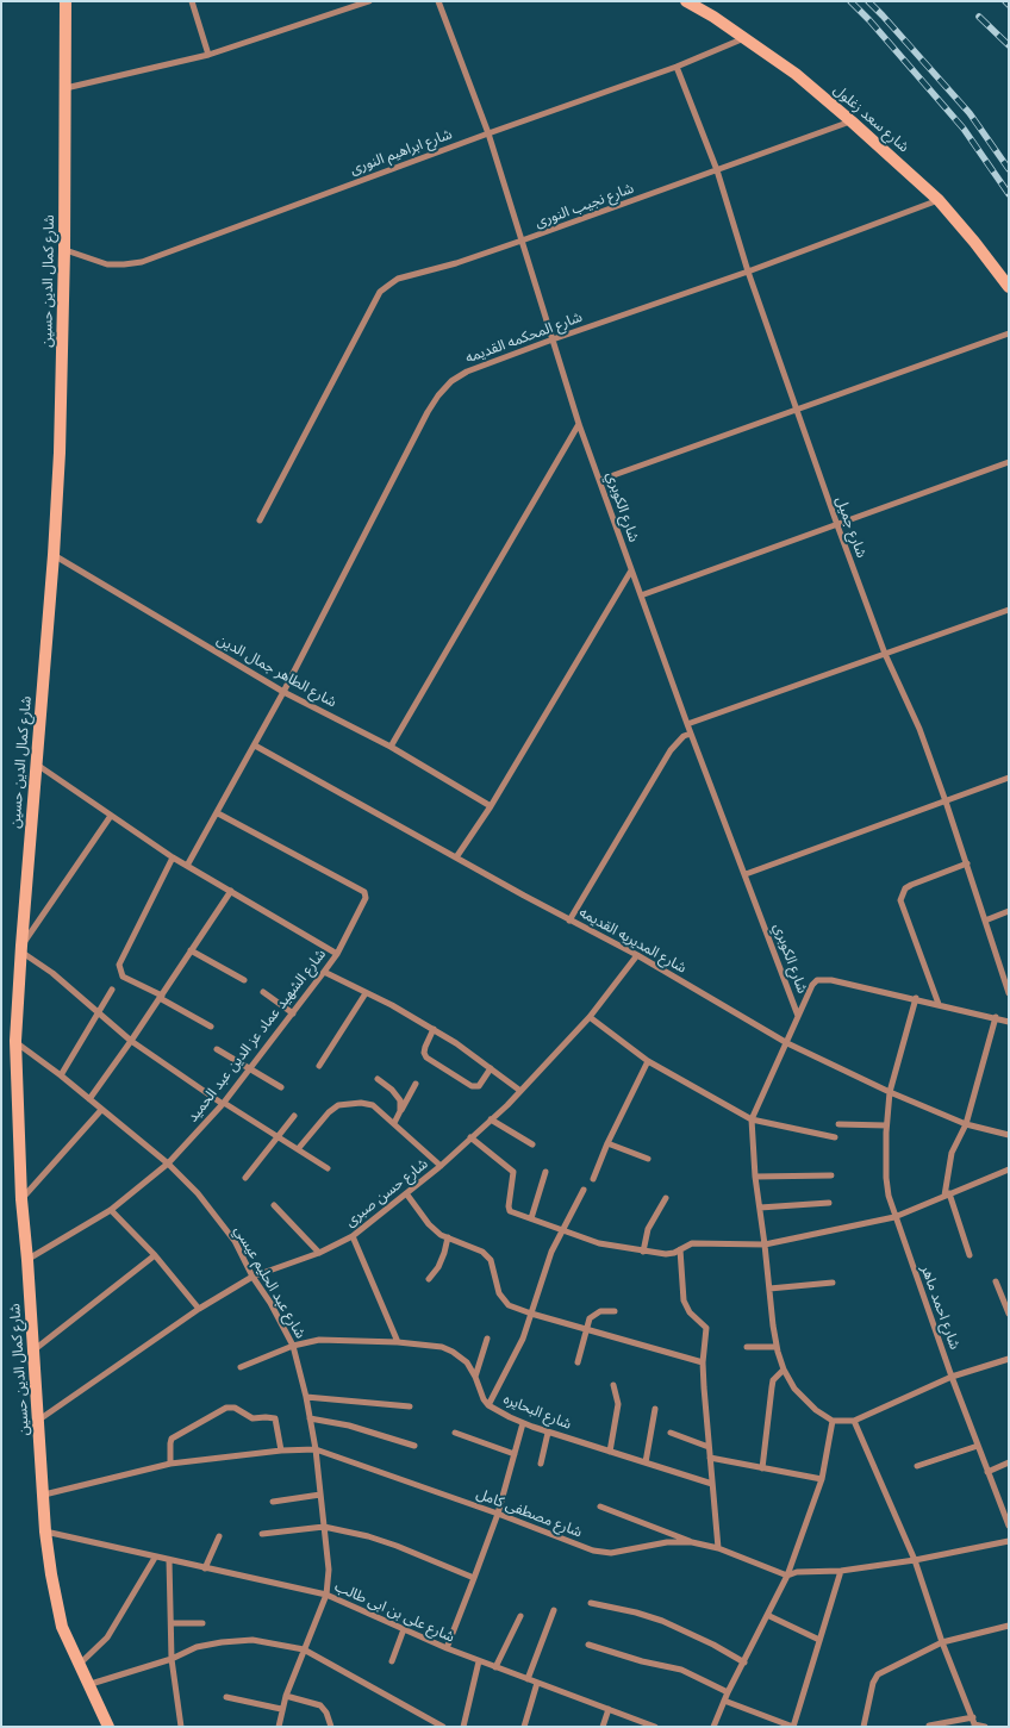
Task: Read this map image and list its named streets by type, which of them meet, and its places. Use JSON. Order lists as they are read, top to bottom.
{
  "streets": {
    "main road": ["شارع سعد زغلول", "شارع كمال الدين حسين"],
    "street": [
      "شارع ابراهيم النورى",
      "شارع نجيب النورى",
      "شارع المحكمه القديمه",
      "شارع الكوبري",
      "شارع جميل",
      "شارع الطاهر جمال الدين",
      "شارع المديريه القديمه",
      "شارع الشهيد عماد عز الدين عبد الحميد",
      "شارع حسن صبرى",
      "شارع عبد الحليم عيسي",
      "شارع احمد ماهر",
      "شارع البحايره",
      "شارع مصطفى كامل",
      "شارع على بن ابى طالب"
    ]
  },
  "crossings": [
    ["شارع سعد زغلول", "شارع ابراهيم النورى"],
    ["شارع سعد زغلول", "شارع نجيب النورى"],
    ["شارع سعد زغلول", "شارع المحكمه القديمه"],
    ["شارع ابراهيم النورى", "شارع كمال الدين حسين"],
    ["شارع ابراهيم النورى", "شارع الكوبري"],
    ["شارع ابراهيم النورى", "شارع جميل"],
    ["شارع نجيب النورى", "شارع الكوبري"],
    ["شارع نجيب النورى", "شارع جميل"],
    ["شارع كمال الدين حسين", "شارع الطاهر جمال الدين"],
    ["شارع كمال الدين حسين", "شارع الشهيد عماد عز الدين عبد الحميد"],
    ["شارع كمال الدين حسين", "شارع حسن صبرى"],
    ["شارع كمال الدين حسين", "شارع عبد الحليم عيسي"],
    ["شارع كمال الدين حسين", "شارع مصطفى كامل"],
    ["شارع كمال الدين حسين", "شارع على بن ابى طالب"],
    ["شارع المحكمه القديمه", "شارع الكوبري"],
    ["شارع المحكمه القديمه", "شارع جميل"],
    ["شارع المحكمه القديمه", "شارع الطاهر جمال الدين"],
    ["شارع المحكمه القديمه", "شارع المديريه القديمه"],
    ["شارع المحكمه القديمه", "شارع الشهيد عماد عز الدين عبد الحميد"],
    ["شارع المديريه القديمه", "شارع حسن صبرى"],
    ["شارع المديريه القديمه", "شارع احمد ماهر"],
    ["شارع الشهيد عماد عز الدين عبد الحميد", "شارع عبد الحليم عيسي"],
    ["شارع حسن صبرى", "شارع عبد الحليم عيسي"],
    ["شارع عبد الحليم عيسي", "شارع البحايره"],
    ["شارع عبد الحليم عيسي", "شارع مصطفى كامل"],
    ["شارع عبد الحليم عيسي", "شارع على بن ابى طالب"]
  ]
}
